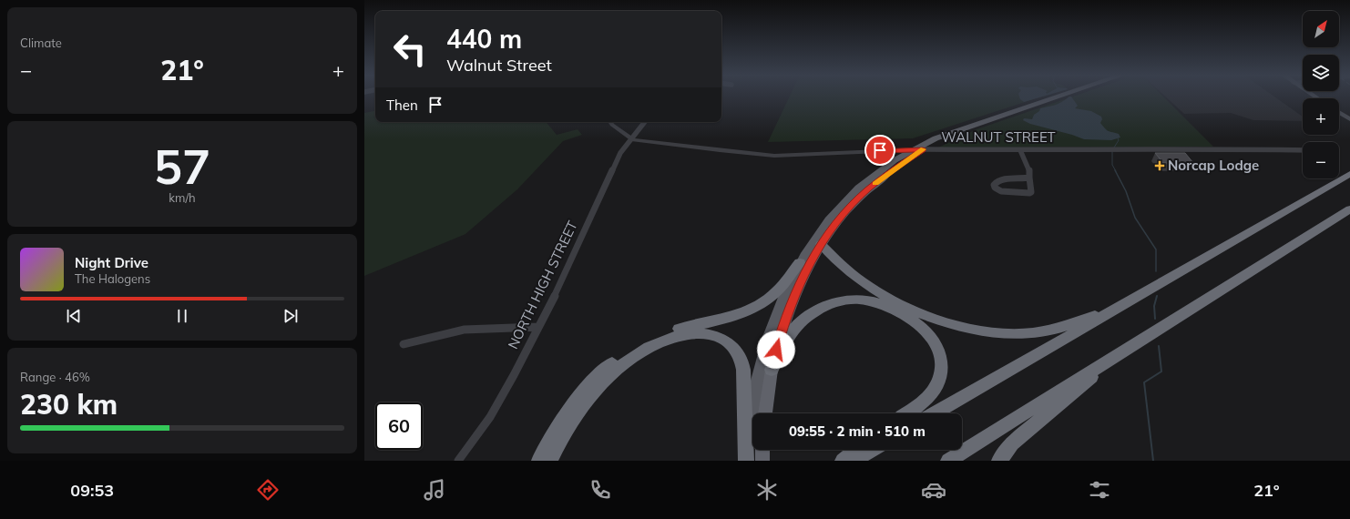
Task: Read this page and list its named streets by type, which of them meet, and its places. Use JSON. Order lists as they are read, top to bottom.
{
  "streets": {
    "street": ["WALNUT STREET", "NORTH HIGH STREET"]
  },
  "crossings": [
    ["WALNUT STREET", "NORTH HIGH STREET"]
  ],
  "places": {
    "health": ["Norcap Lodge"]
  },
  "north": "top right",
  "page": {
    "tile": [
      "Climate",
      ["57", "km/h"],
      ["Range · 46%", "230 km"]
    ],
    "map_buttons": ["+", "−"],
    "turn": ["440 m", "Walnut Street"],
    "heat": ["−", "21°", "+"],
    "then": "Then",
    "song": ["Night Drive", "The Halogens"],
    "limit": "60",
    "trip": "09:55 · 2 min · 510 m",
    "tabs": ["09:53", "21°"]
  }
}
